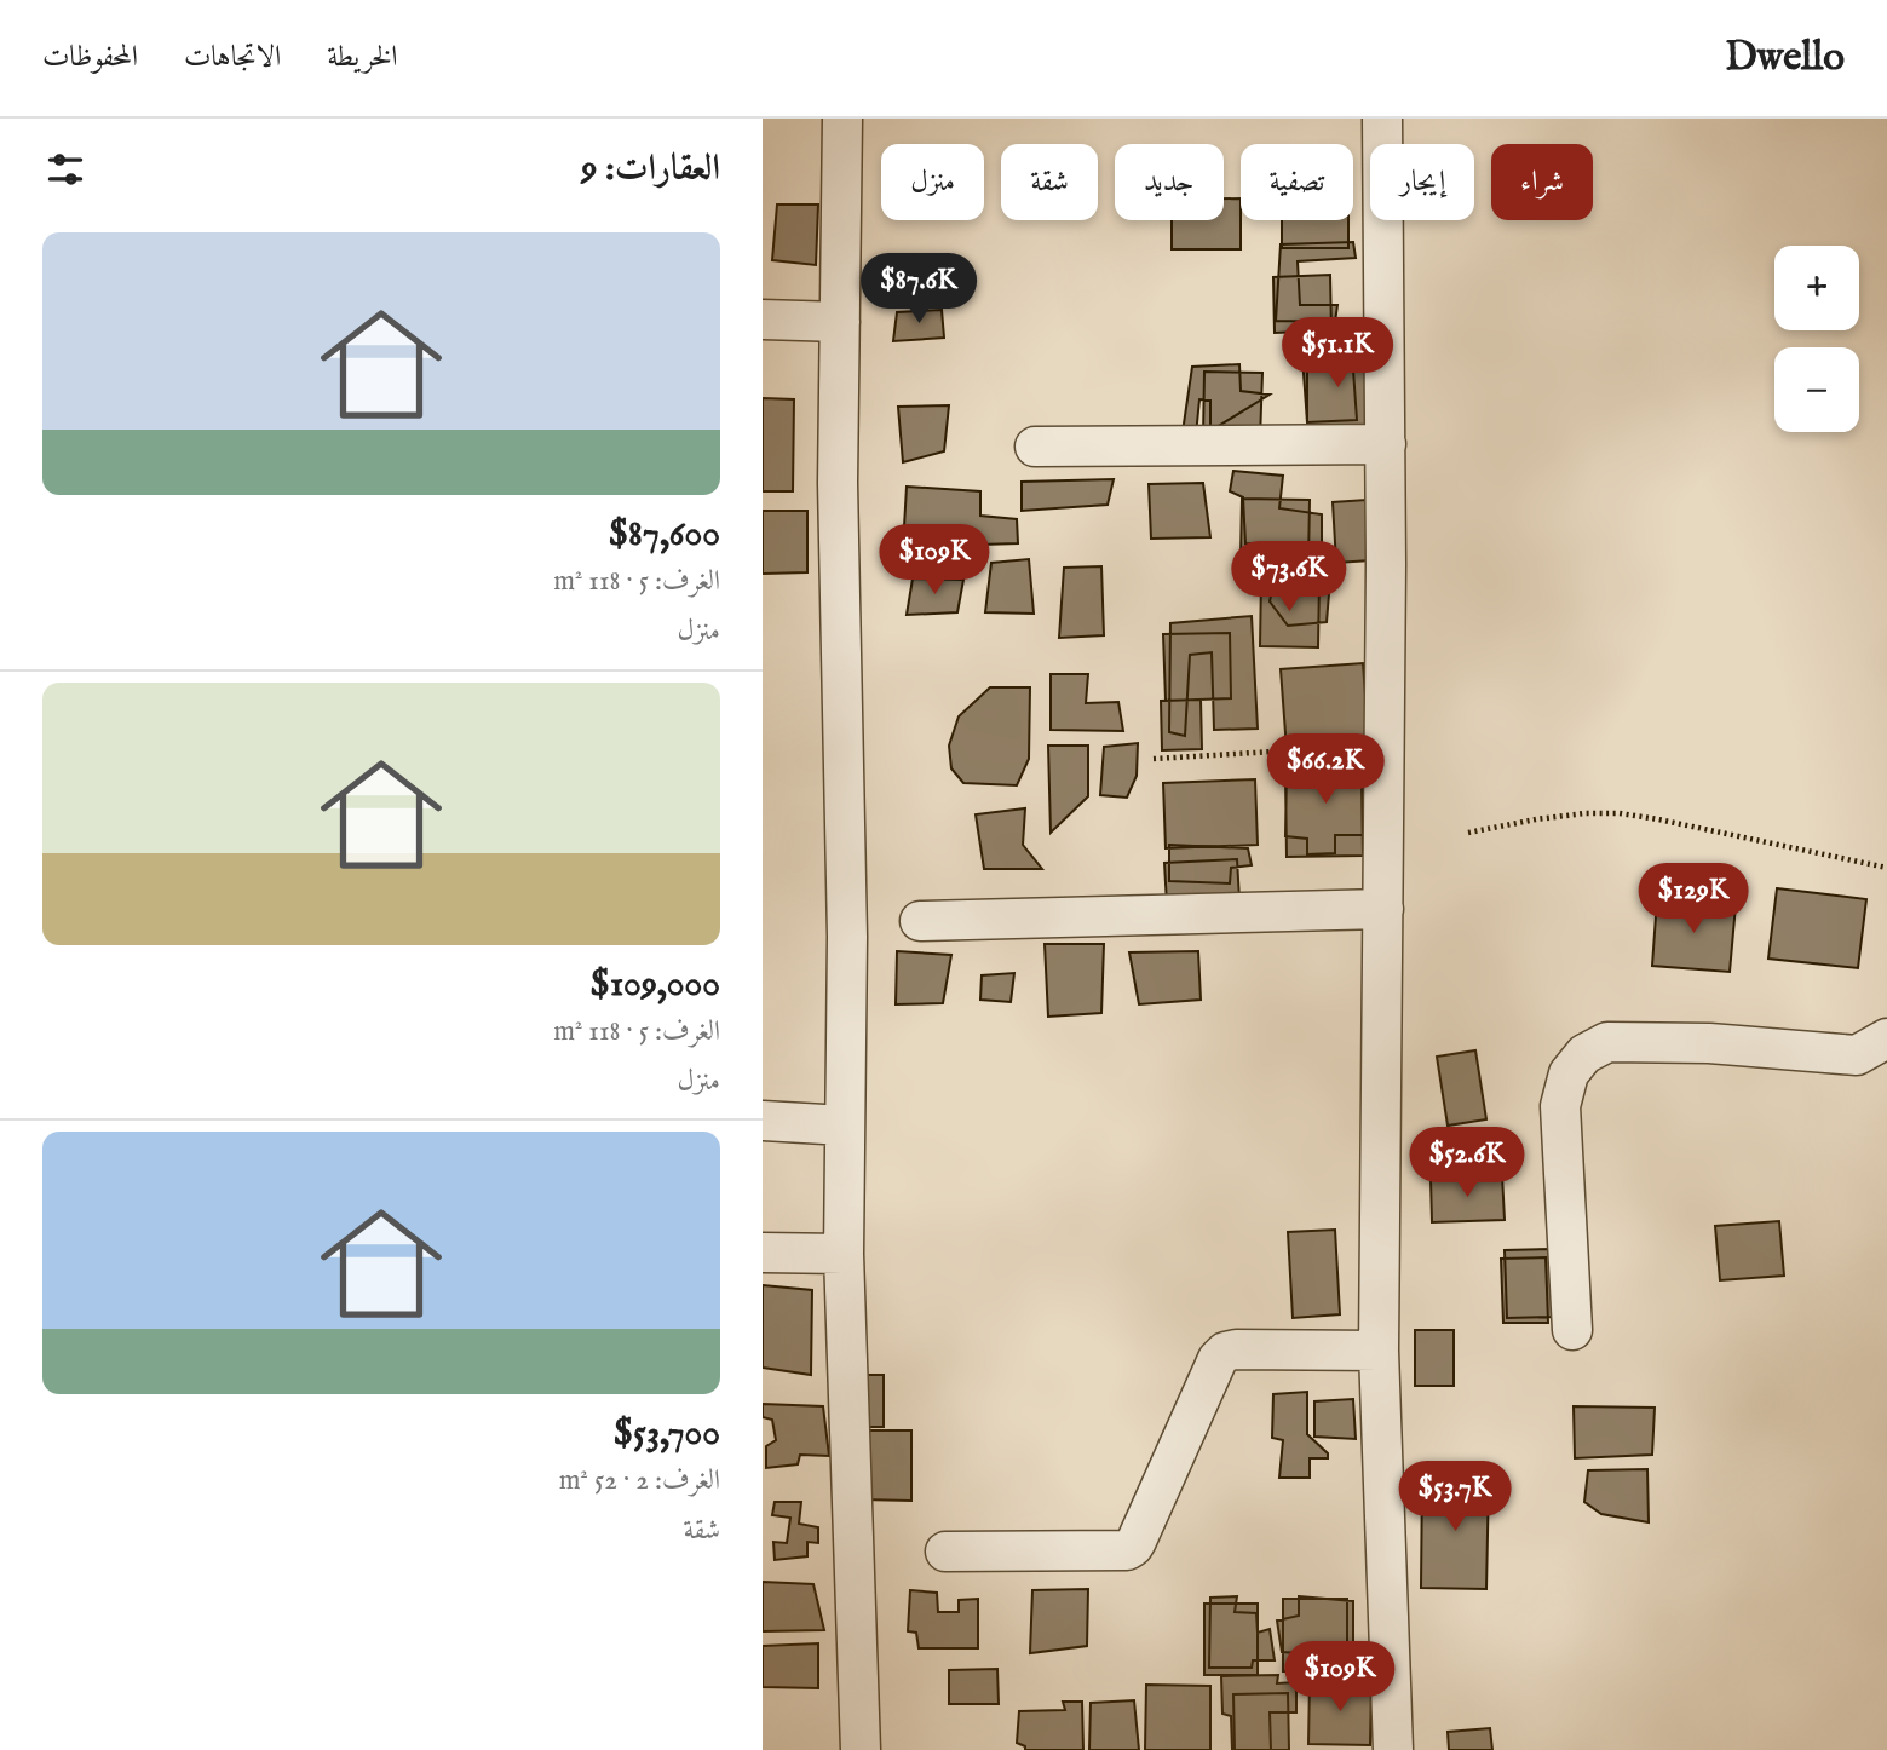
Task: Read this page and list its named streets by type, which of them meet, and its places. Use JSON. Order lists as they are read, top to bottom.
{
  "page": {
    "header": "Dwello",
    "nav": ["الخريطة", "الاتجاهات", "المحفوظات"],
    "heading": "العقارات: 9",
    "chip": [
      "شراء",
      "إيجار",
      "تصفية",
      "جديد",
      "شقة",
      "منزل"
    ],
    "list": [
      {
        "name": "$87,600",
        "note": "الغرف: 5 · 118 m² · منزل"
      },
      {
        "name": "$109,000",
        "note": "الغرف: 5 · 118 m² · منزل"
      },
      {
        "name": "$53,700",
        "note": "الغرف: 2 · 52 m² · شقة"
      }
    ],
    "map_buttons": ["+", "−"],
    "price": [
      "$87.6K",
      "$51.1K",
      "$109K",
      "$73.6K",
      "$66.2K",
      "$129K",
      "$52.6K",
      "$53.7K",
      "$109K"
    ]
  }
}
